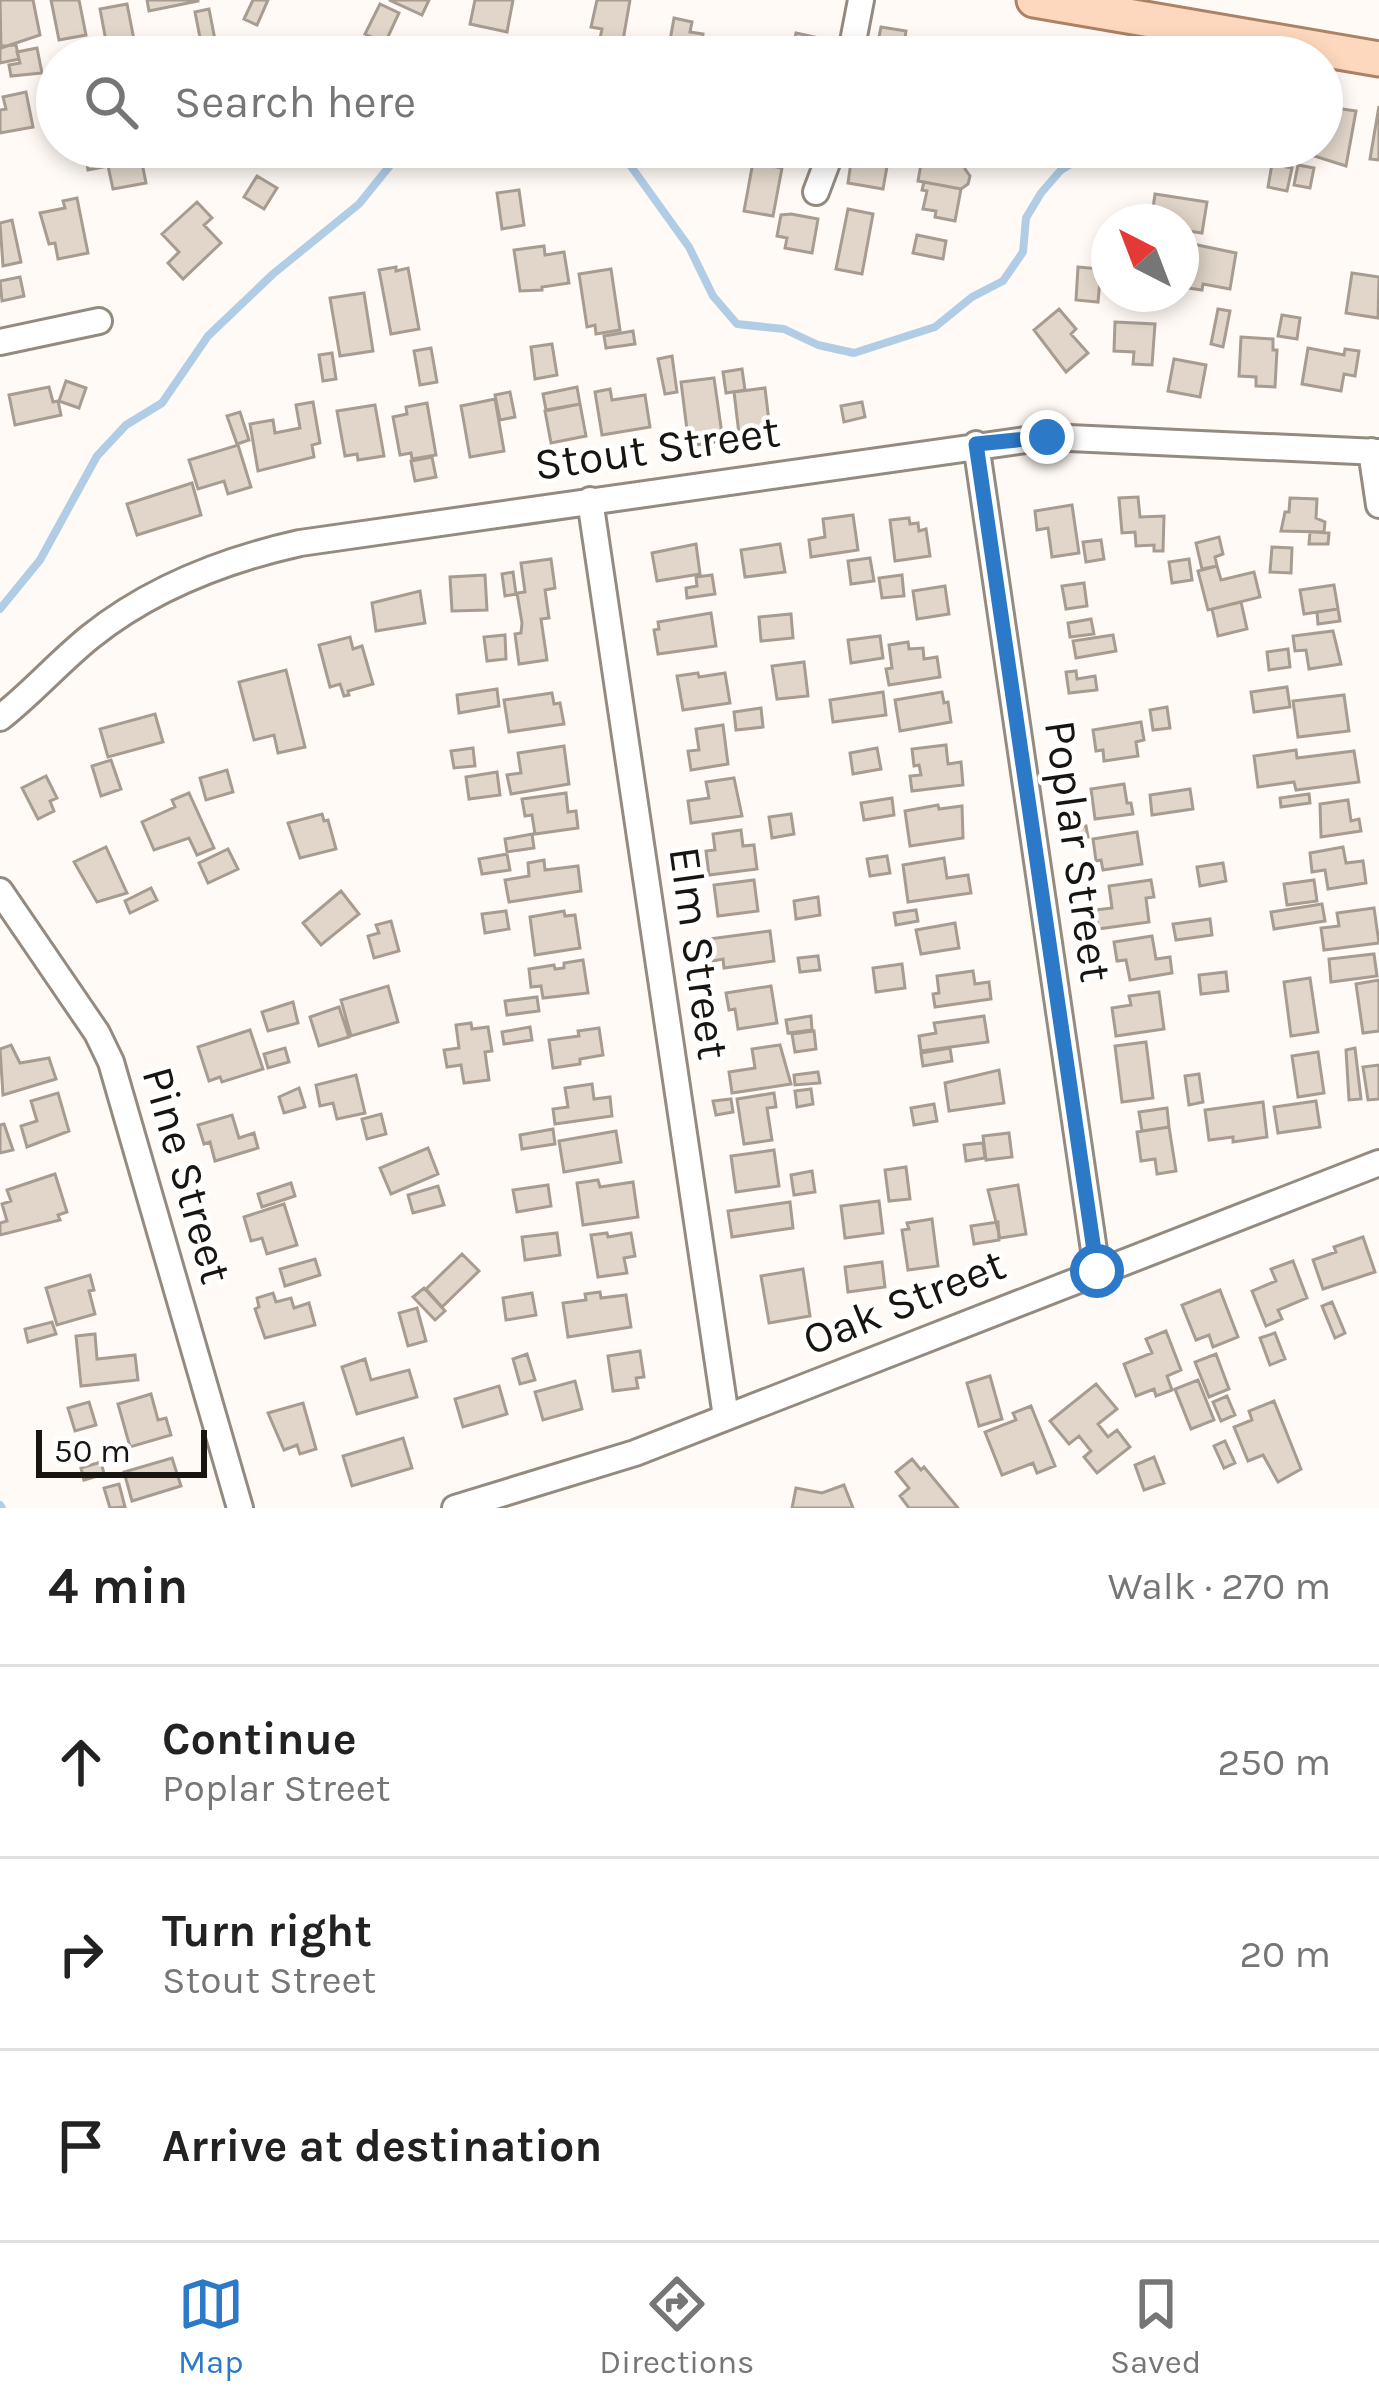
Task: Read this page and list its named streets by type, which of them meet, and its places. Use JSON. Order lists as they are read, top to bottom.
{
  "streets": {
    "street": [
      "Stout Street",
      "Poplar Street",
      "Elm Street",
      "Pine Street",
      "Oak Street"
    ]
  },
  "crossings": [
    ["Stout Street", "Poplar Street"],
    ["Stout Street", "Elm Street"],
    ["Poplar Street", "Oak Street"],
    ["Elm Street", "Oak Street"]
  ],
  "scale_bar": "50 m",
  "north": "top left",
  "page": {
    "search": "Search here",
    "scale": "50 m",
    "heading": ["4 min", "Walk · 270 m"],
    "list": [
      ["Continue", "Poplar Street", "250 m"],
      ["Turn right", "Stout Street", "20 m"],
      "Arrive at destination"
    ],
    "nav": ["Map", "Directions", "Saved"]
  }
}
